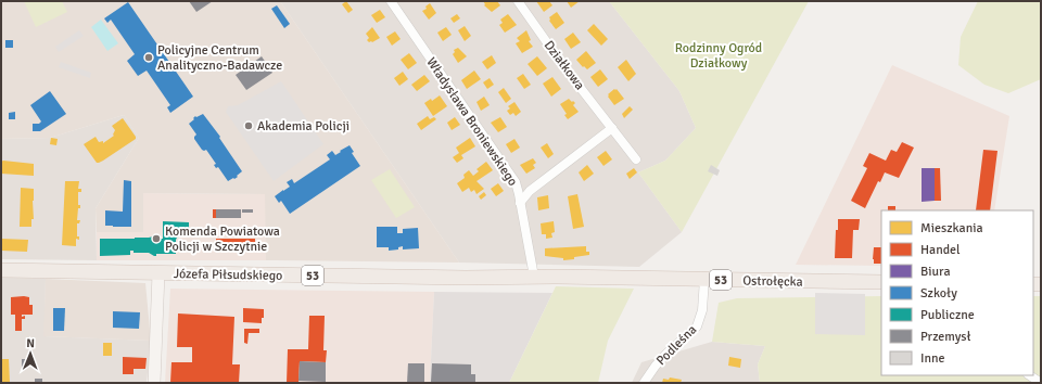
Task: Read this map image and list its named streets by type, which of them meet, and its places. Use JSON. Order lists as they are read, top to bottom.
{
  "streets": {
    "main road": ["Józefa Piłsudskiego", "53", "Ostrołęcka"],
    "street": ["Działkowa", "Władysława Broniewskiego", "Podleśna"]
  },
  "crossings": [
    ["Władysława Broniewskiego", "Józefa Piłsudskiego"],
    ["Józefa Piłsudskiego", "Ostrołęcka"],
    ["Ostrołęcka", "Podleśna"]
  ],
  "parks": ["Rodzinny Ogród Działkowy"],
  "places": ["Policyjne Centrum Analityczno-Badawcze", "Akademia Policji", "Komenda Powiatowa Policji w Szczytnie"],
  "legend": [
    "Mieszkania",
    "Handel",
    "Biura",
    "Szkoły",
    "Publiczne",
    "Przemysł",
    "Inne"
  ],
  "north": "top"
}
